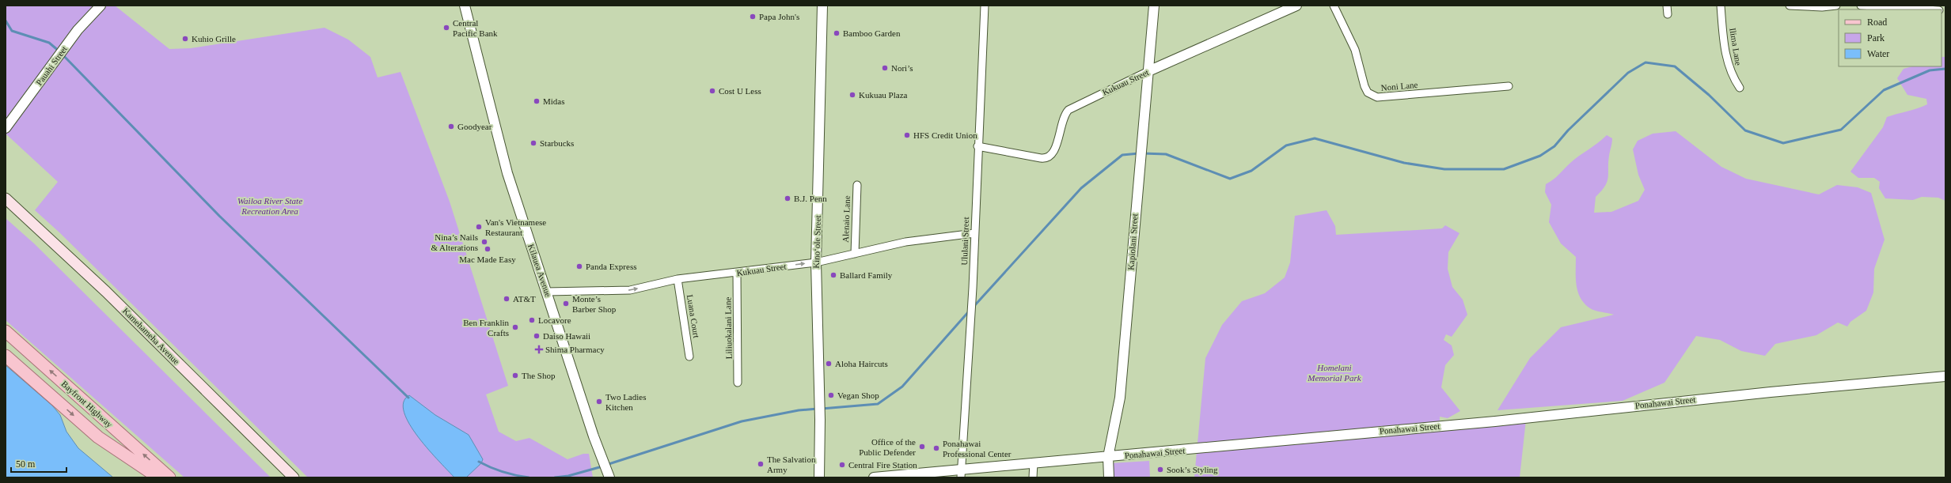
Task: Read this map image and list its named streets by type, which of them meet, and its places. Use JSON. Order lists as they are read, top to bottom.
{
  "streets": {
    "main road": ["Kamehameha Avenue", "Bayfront Highway"],
    "street": [
      "Ilima Lane",
      "Pauahi Street",
      "Kukuau Street",
      "Noni Lane",
      "Alenaio Lane",
      "Ululani Street",
      "Kinoʻole Street",
      "Kapiolani Street",
      "Kilauea Avenue",
      "Luana Court",
      "Liliuokalani Lane",
      "Ponahawai Street"
    ]
  },
  "crossings": [
    ["Kukuau Street", "Alenaio Lane"],
    ["Kukuau Street", "Ululani Street"],
    ["Kukuau Street", "Kinoʻole Street"],
    ["Kukuau Street", "Kapiolani Street"],
    ["Kukuau Street", "Kilauea Avenue"],
    ["Kukuau Street", "Luana Court"],
    ["Kukuau Street", "Liliuokalani Lane"],
    ["Ululani Street", "Ponahawai Street"],
    ["Kapiolani Street", "Ponahawai Street"]
  ],
  "parks": ["Wailoa River State Recreation Area", "Homelani Memorial Park"],
  "places": {
    "other": [
      "Papa John's",
      "Central Pacific Bank",
      "Bamboo Garden",
      "Kuhio Grille",
      "Nori’s",
      "Cost U Less",
      "Kukuau Plaza",
      "Midas",
      "Goodyear",
      "HFS Credit Union",
      "Starbucks",
      "B.J. Penn",
      "Van's Vietnamese Restaurant",
      "Nina’s Nails & Alterations",
      "Mac Made Easy",
      "Panda Express",
      "Ballard Family",
      "AT&T",
      "Monte’s Barber Shop",
      "Locavore",
      "Ben Franklin Crafts",
      "Daiso Hawaii",
      "Aloha Haircuts",
      "The Shop",
      "Vegan Shop",
      "Two Ladies Kitchen",
      "Office of the Public Defender",
      "Ponahawai Professional Center",
      "The Salvation Army",
      "Central Fire Station",
      "Sook’s Styling"
    ],
    "health": ["Shima Pharmacy"]
  },
  "legend": ["Road", "Park", "Water"],
  "scale_bar": "50 m"
}
